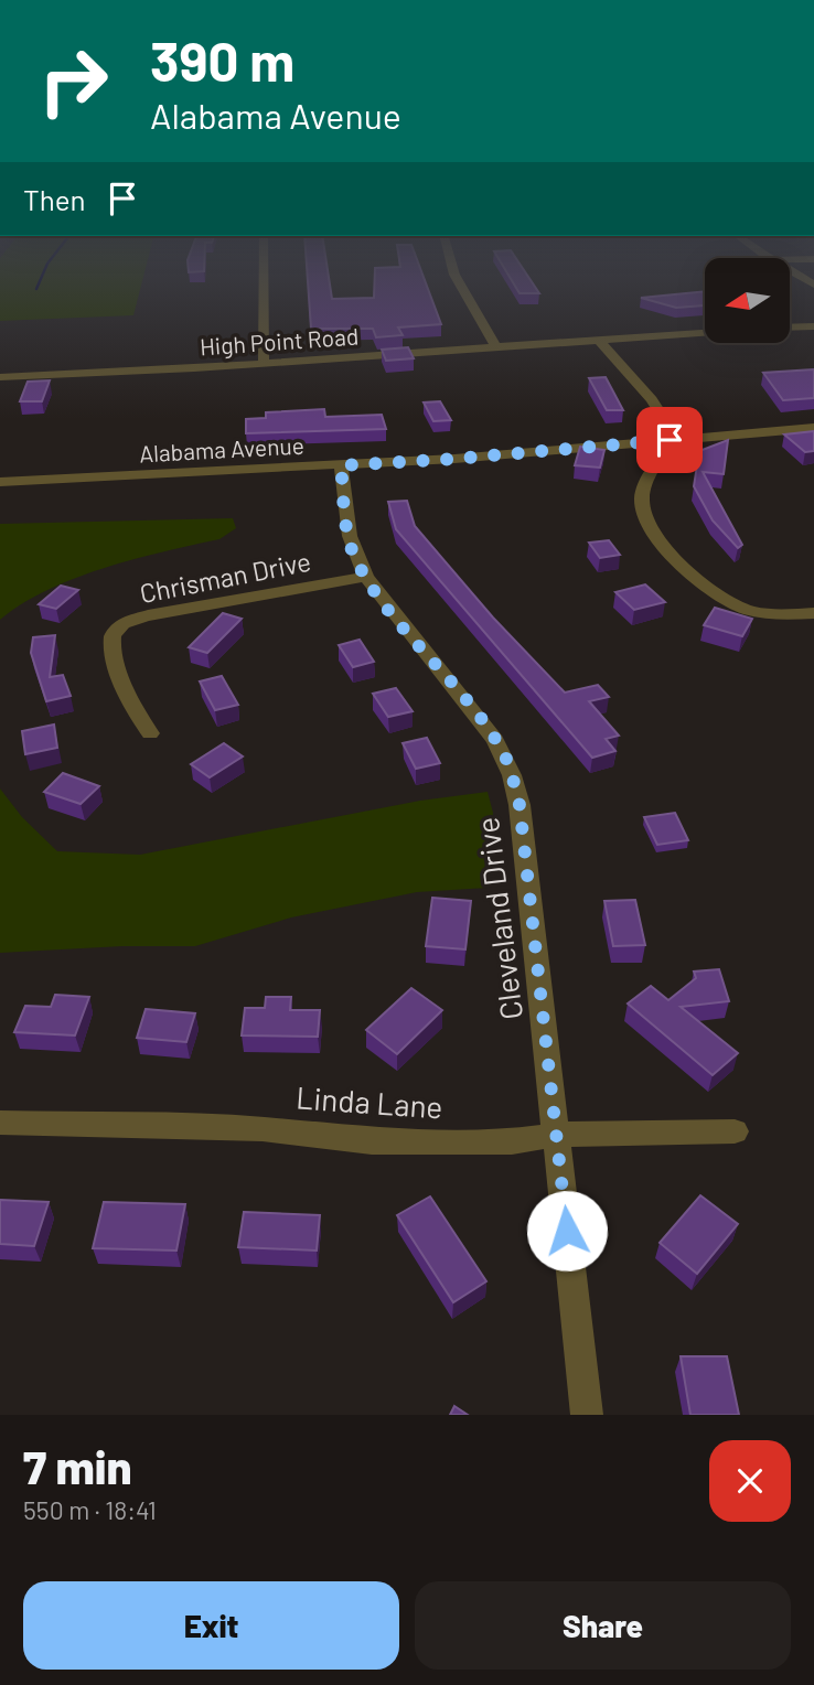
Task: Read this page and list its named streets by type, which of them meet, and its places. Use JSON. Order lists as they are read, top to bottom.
{
  "streets": {
    "street": [
      "High Point Road",
      "Alabama Avenue",
      "Chrisman Drive",
      "Cleveland Drive",
      "Linda Lane"
    ]
  },
  "crossings": [
    ["Alabama Avenue", "Cleveland Drive"],
    ["Chrisman Drive", "Cleveland Drive"],
    ["Cleveland Drive", "Linda Lane"]
  ],
  "north": "left",
  "page": {
    "turn": ["390 m", "Alabama Avenue"],
    "then": "Then",
    "heading": ["7 min", "550 m · 18:41"],
    "buttons": ["Exit", "Share"]
  }
}
